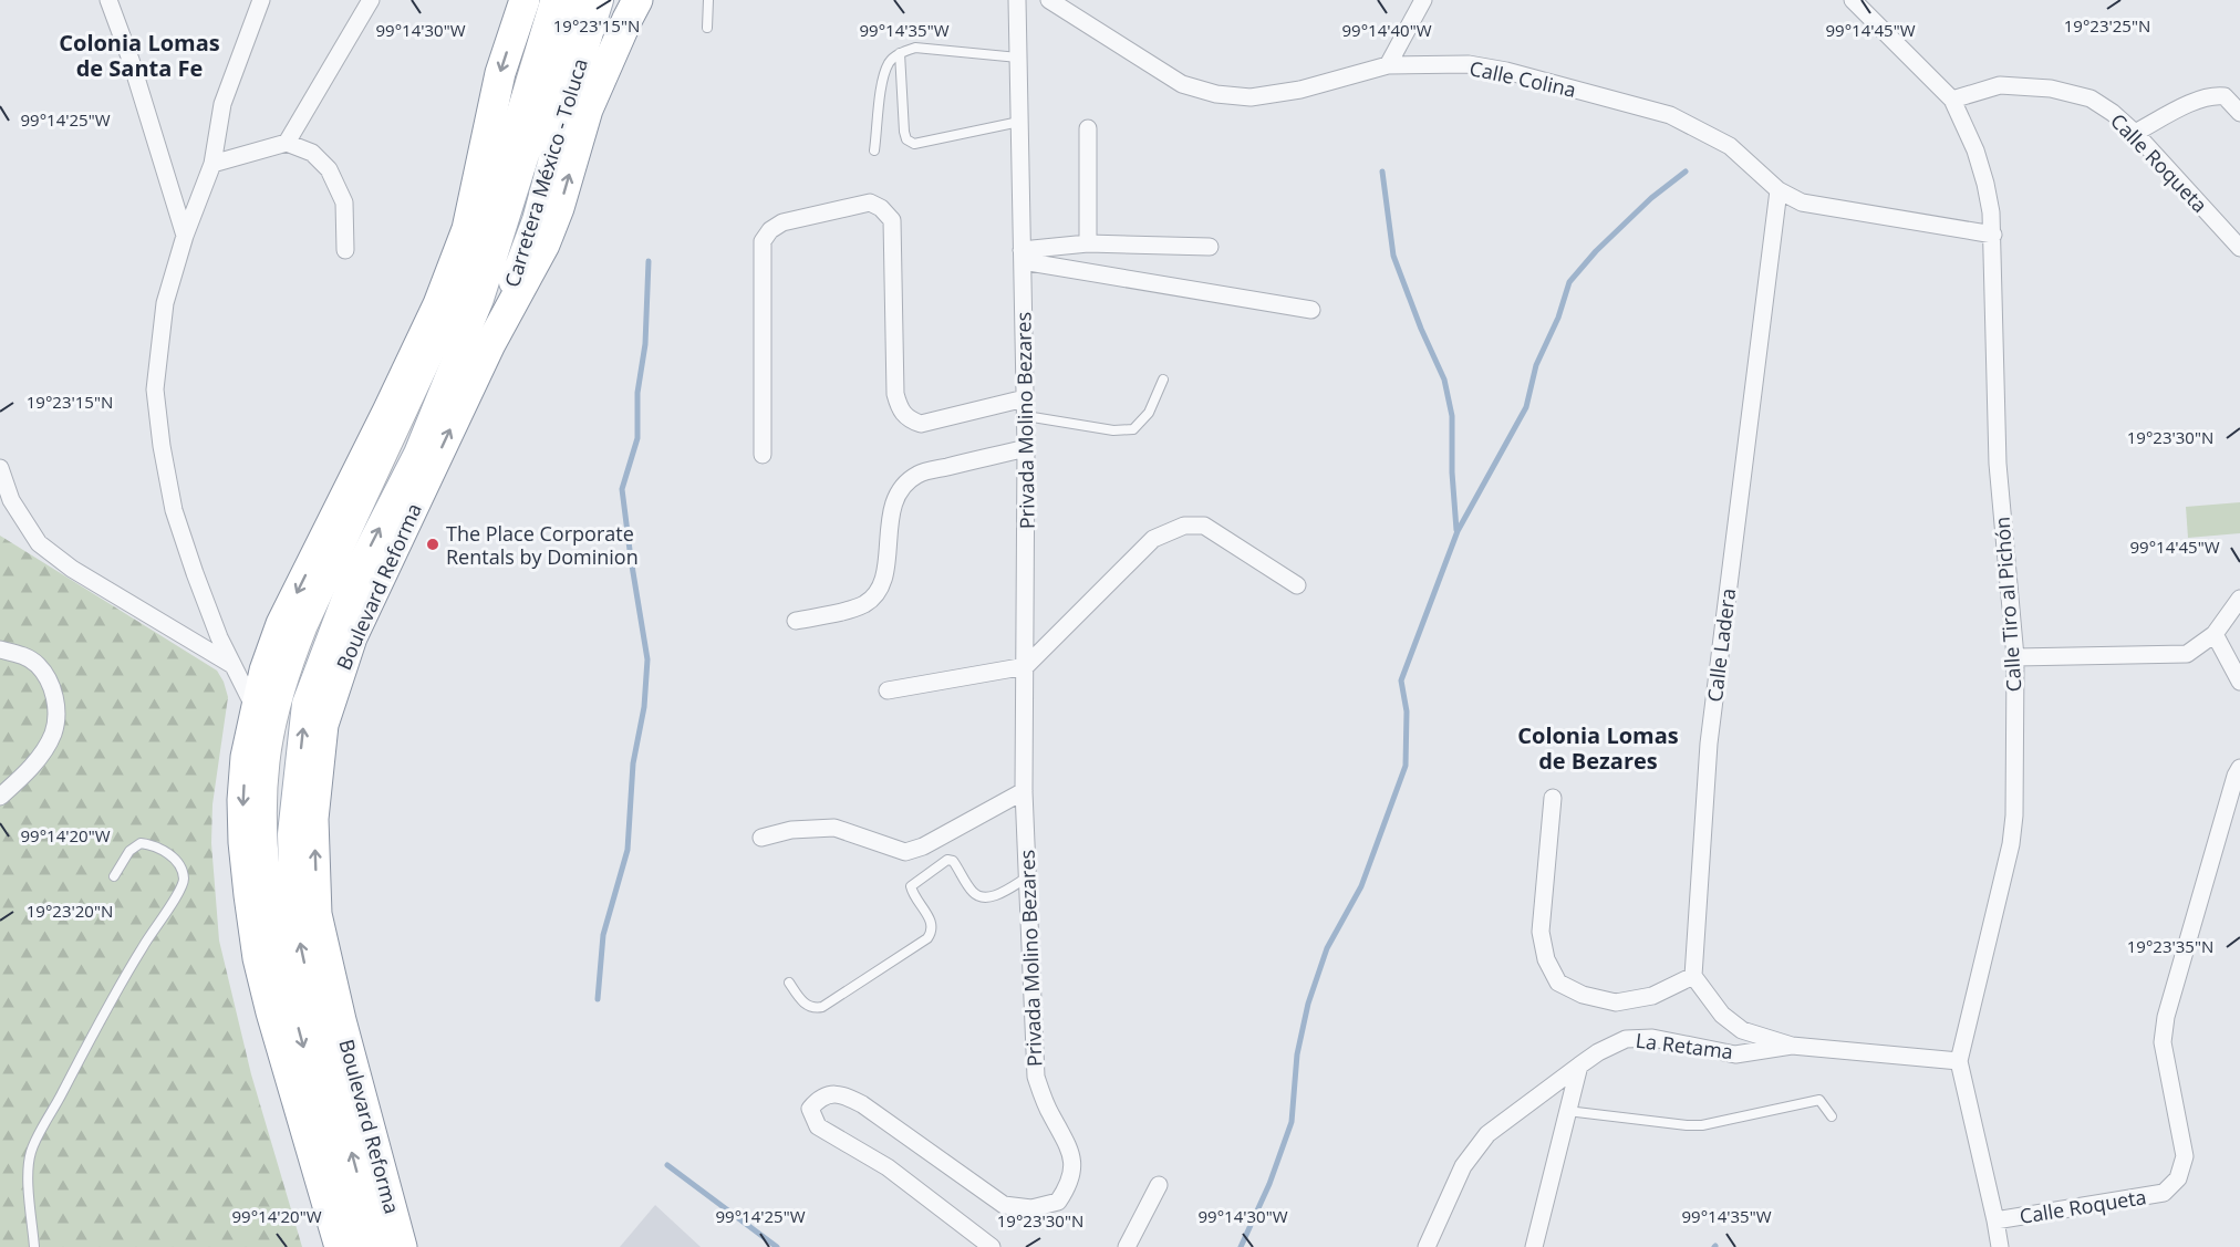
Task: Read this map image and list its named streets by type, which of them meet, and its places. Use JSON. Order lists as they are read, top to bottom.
{
  "streets": {
    "highway": ["Boulevard Reforma"],
    "main road": ["Carretera México - Toluca"],
    "street": [
      "Calle Colina",
      "Calle Roqueta",
      "Privada Molino Bezares",
      "Calle Tiro al Pichón",
      "Calle Ladera",
      "La Retama"
    ]
  },
  "crossings": [
    ["Calle Colina", "Calle Tiro al Pichón"],
    ["Calle Colina", "Calle Ladera"],
    ["Calle Roqueta", "Calle Tiro al Pichón"],
    ["Carretera México - Toluca", "Boulevard Reforma"],
    ["Calle Tiro al Pichón", "La Retama"]
  ],
  "districts": ["Colonia Lomas de Santa Fe", "Colonia Lomas de Bezares"],
  "places": ["The Place Corporate Rentals by Dominion"],
  "coordinates": [
    "19°23'15\"N",
    "19°23'25\"N",
    "99°14'30\"W",
    "99°14'35\"W",
    "99°14'40\"W",
    "99°14'45\"W",
    "99°14'25\"W",
    "19°23'30\"N",
    "99°14'20\"W",
    "19°23'20\"N",
    "19°23'35\"N"
  ]
}
